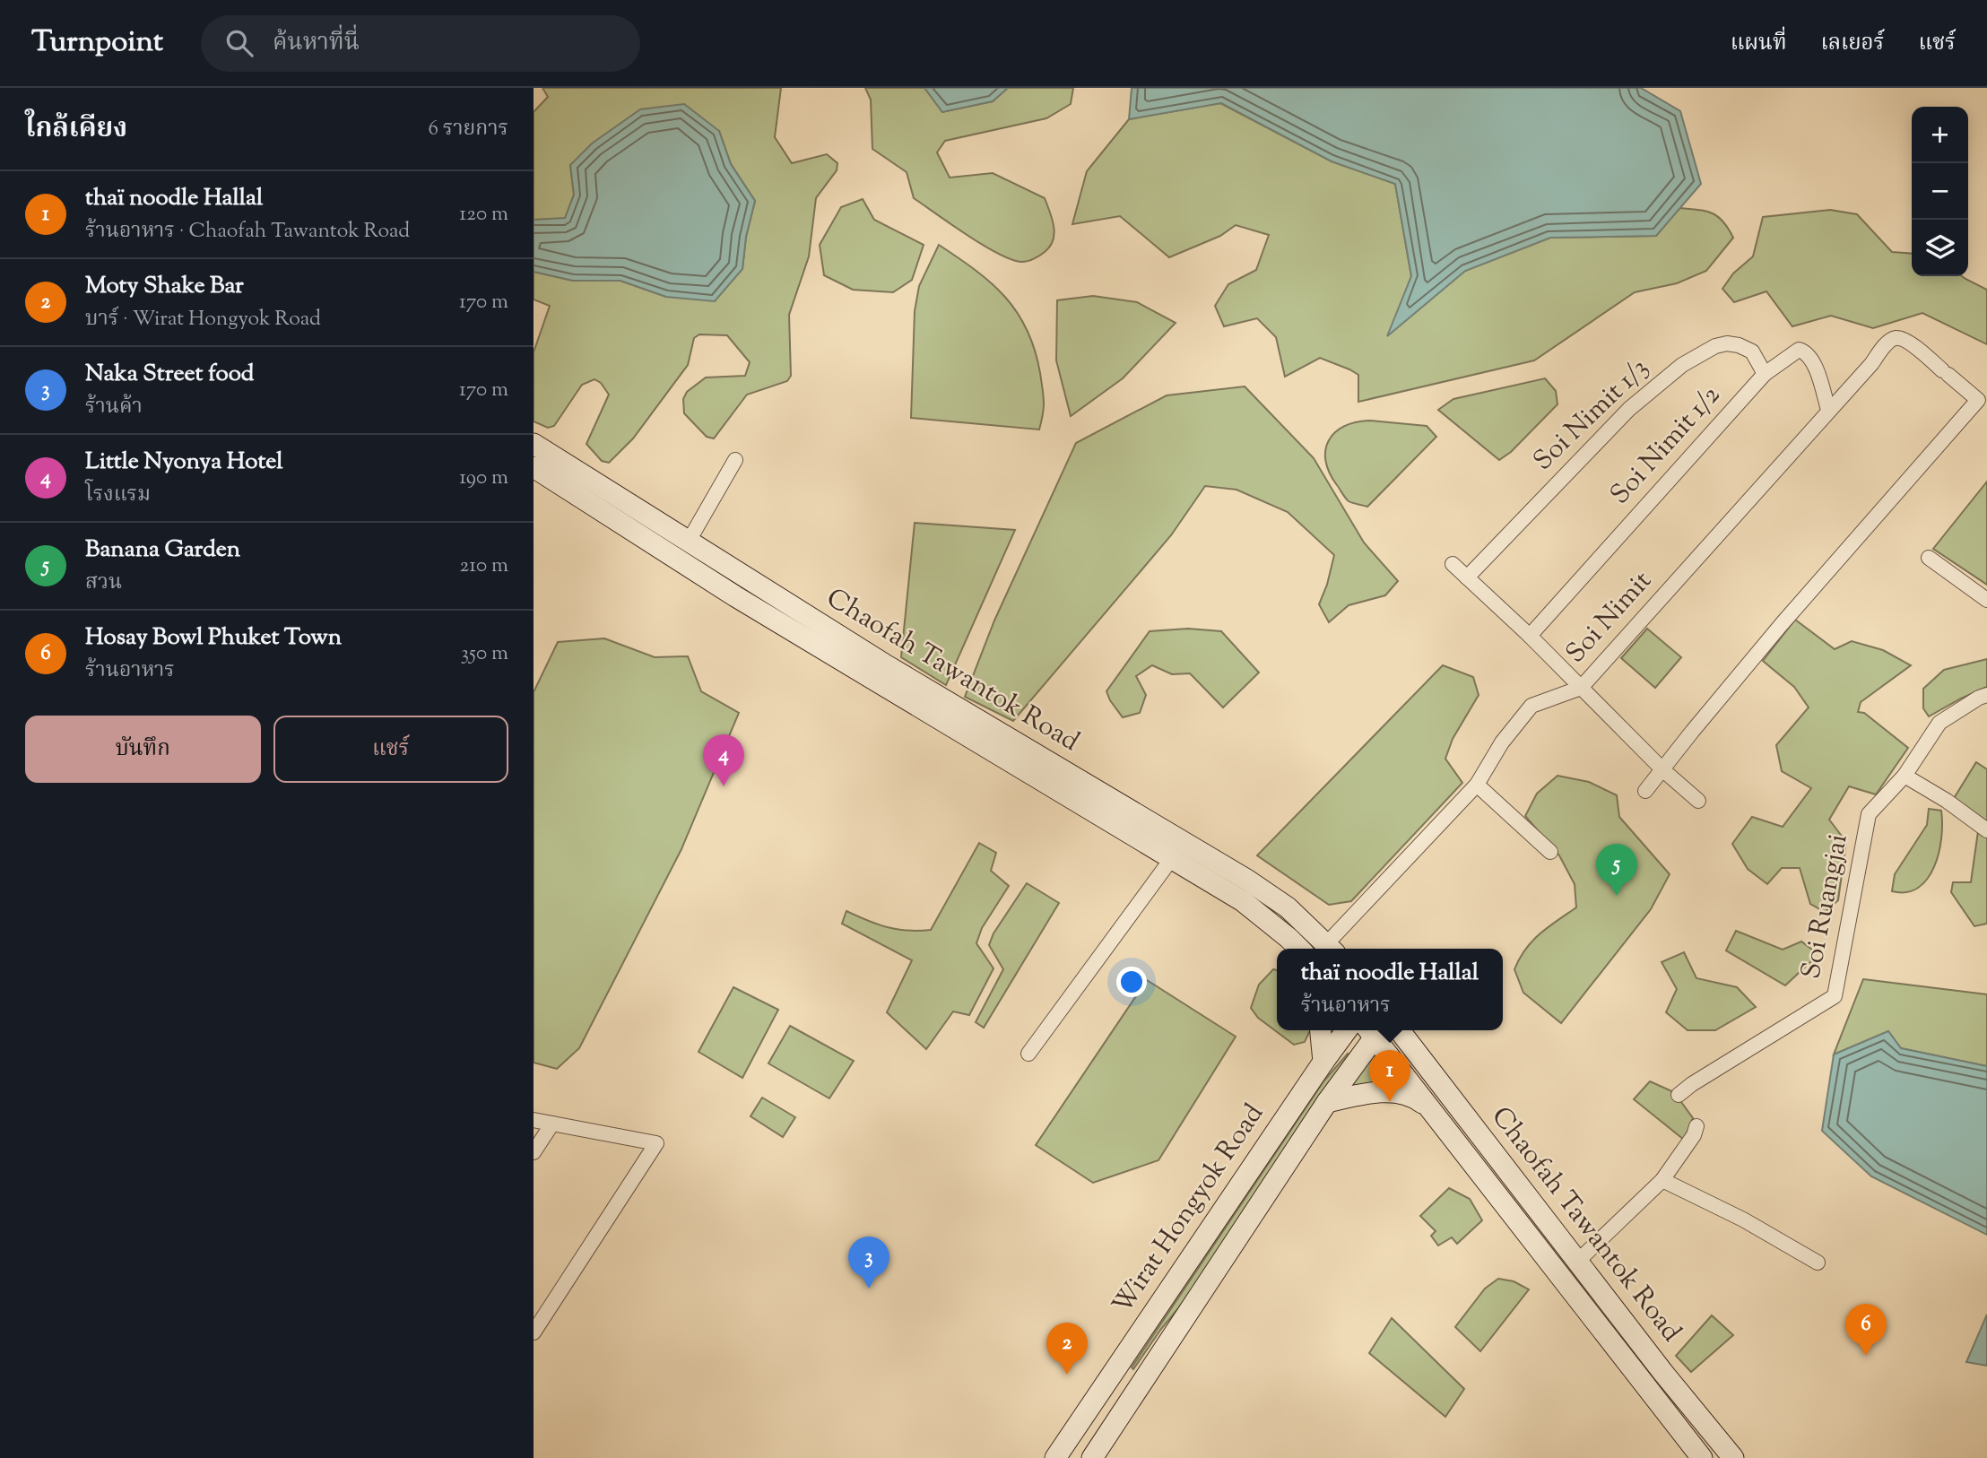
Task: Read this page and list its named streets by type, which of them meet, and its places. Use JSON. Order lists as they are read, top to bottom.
{
  "streets": {
    "main road": ["Chaofah Tawantok Road", "Wirat Hongyok Road"],
    "street": [
      "Soi Nimit 1/3",
      "Soi Nimit 1/2",
      "Soi Nimit",
      "Soi Ruangjai"
    ]
  },
  "crossings": [
    ["Soi Nimit 1/3", "Soi Nimit 1/2"],
    ["Soi Nimit 1/2", "Soi Nimit"],
    ["Soi Nimit", "Chaofah Tawantok Road"]
  ],
  "page": {
    "header": "Turnpoint",
    "search": "ค้นหาที่นี่",
    "nav": ["แผนที่", "เลเยอร์", "แชร์"],
    "heading": ["ใกล้เคียง", "6 รายการ"],
    "map_buttons": ["+", "−"],
    "list": [
      {
        "mark": "1",
        "name": "thaï noodle Hallal",
        "note": "ร้านอาหาร · Chaofah Tawantok Road",
        "value": "120 m"
      },
      {
        "mark": "2",
        "name": "Moty Shake Bar",
        "note": "บาร์ · Wirat Hongyok Road",
        "value": "170 m"
      },
      {
        "mark": "3",
        "name": "Naka Street food",
        "note": "ร้านค้า",
        "value": "170 m"
      },
      {
        "mark": "4",
        "name": "Little Nyonya Hotel",
        "note": "โรงแรม",
        "value": "190 m"
      },
      {
        "mark": "5",
        "name": "Banana Garden",
        "note": "สวน",
        "value": "210 m"
      },
      {
        "mark": "6",
        "name": "Hosay Bowl Phuket Town",
        "note": "ร้านอาหาร",
        "value": "350 m"
      }
    ],
    "buttons": ["บันทึก", "แชร์"],
    "pins": [
      "4",
      "5",
      "1",
      "3",
      "6",
      "2"
    ],
    "popup": ["thaï noodle Hallal", "ร้านอาหาร"]
  }
}
